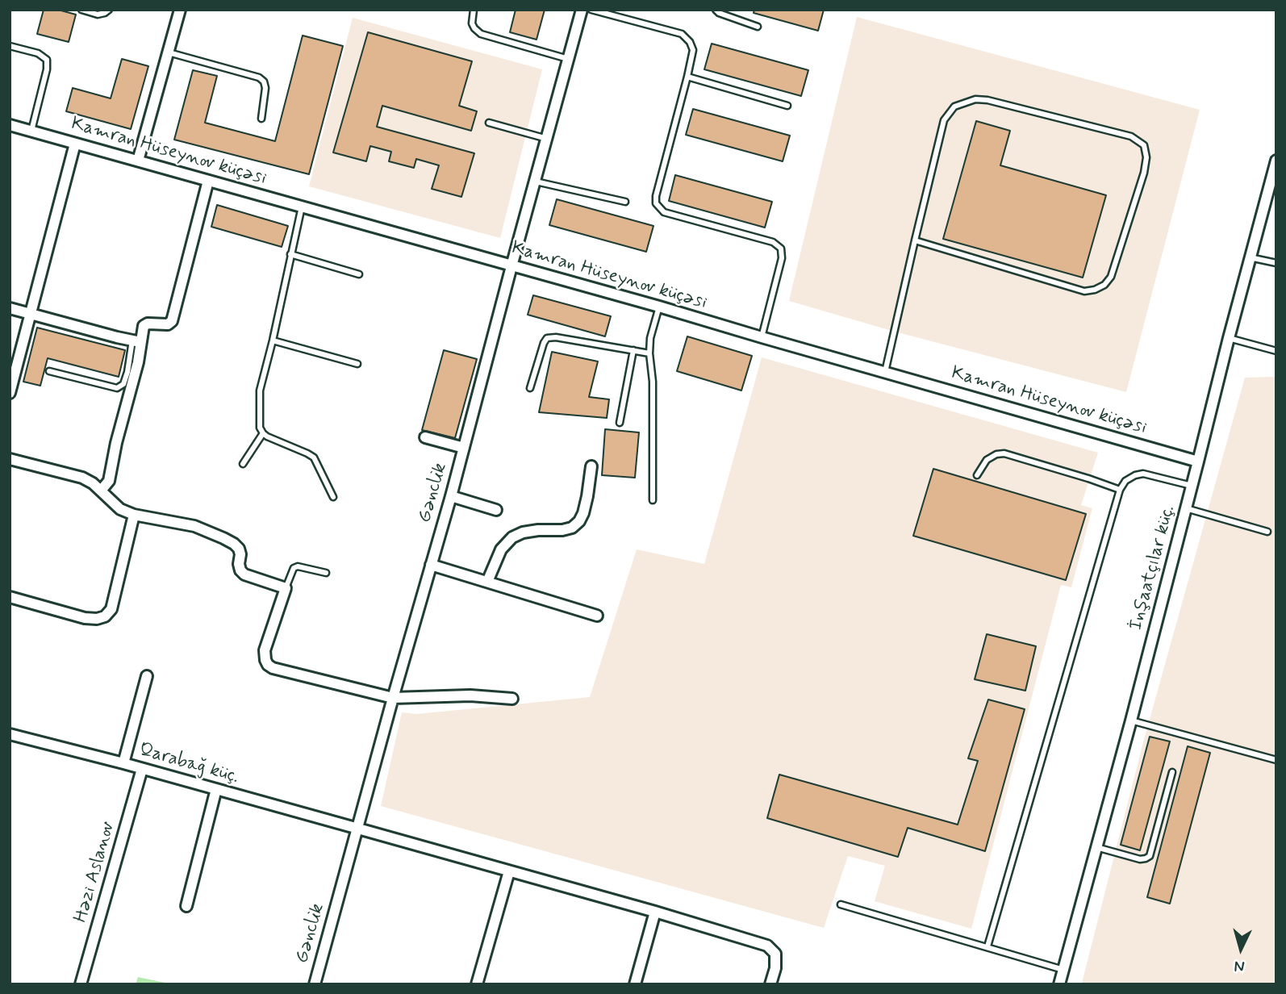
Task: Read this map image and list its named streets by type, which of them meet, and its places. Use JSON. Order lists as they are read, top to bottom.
{
  "streets": {
    "street": [
      "Kamran Hüseynov küçəsi",
      "Gənclik",
      "İnşaatçılar küç.",
      "Qarabağ küç.",
      "Həzi Aslanov"
    ]
  },
  "crossings": [
    ["Kamran Hüseynov küçəsi", "Gənclik"],
    ["Kamran Hüseynov küçəsi", "İnşaatçılar küç."],
    ["Gənclik", "Qarabağ küç."],
    ["Qarabağ küç.", "Həzi Aslanov"]
  ],
  "north": "bottom"
}
